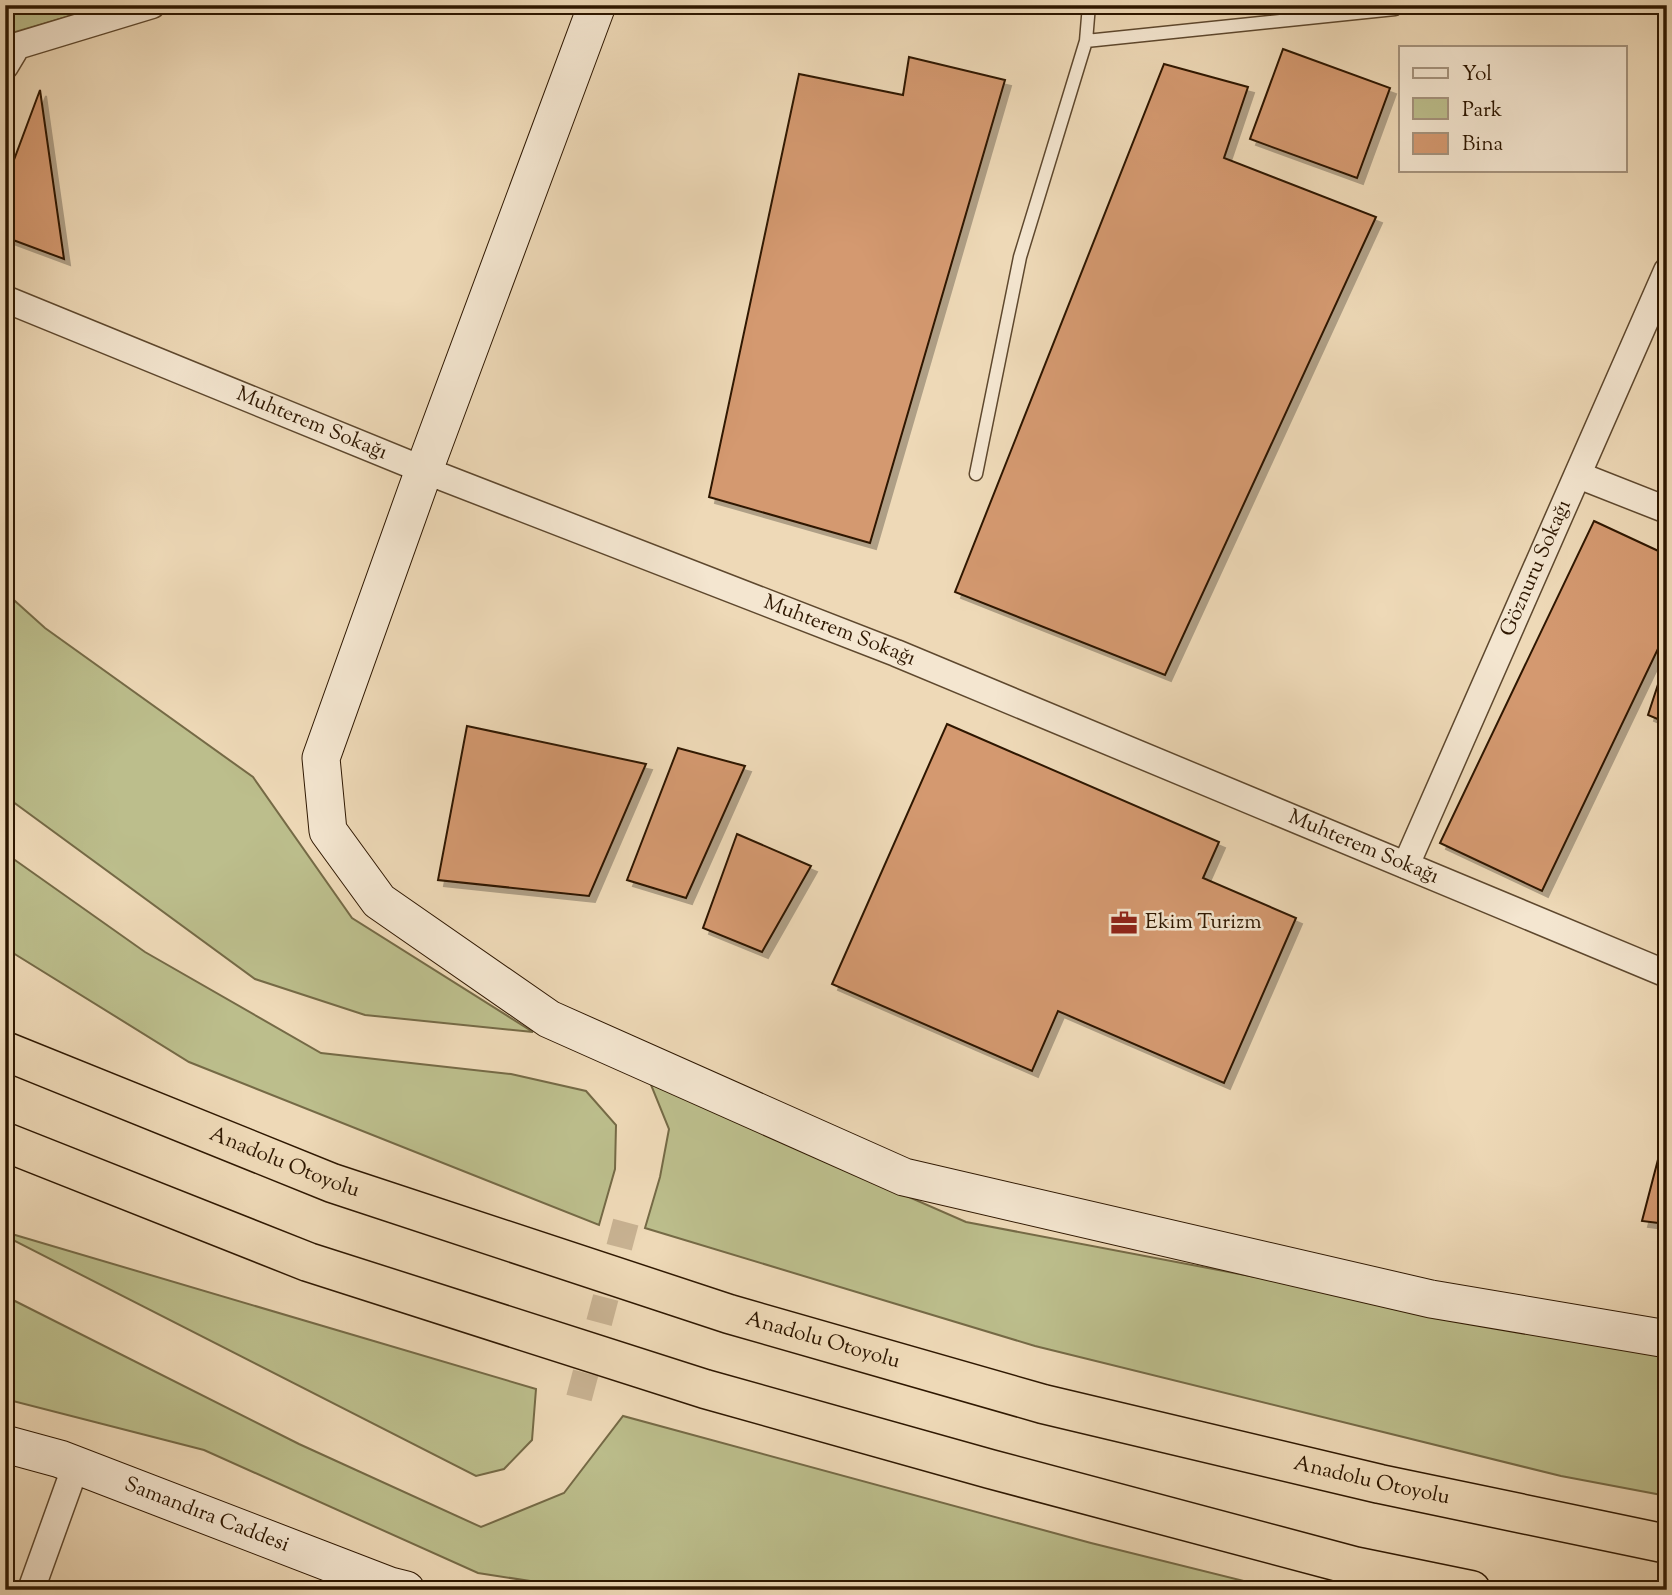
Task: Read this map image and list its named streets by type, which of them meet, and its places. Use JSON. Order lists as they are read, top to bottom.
{
  "streets": {
    "highway": ["Anadolu Otoyolu"],
    "street": ["Muhterem Sokağı", "Göznuru Sokağı", "Samandıra Caddesi"]
  },
  "crossings": [
    ["Muhterem Sokağı", "Göznuru Sokağı"]
  ],
  "places": {
    "office": ["Ekim Turizm"]
  },
  "legend": ["Yol", "Park", "Bina"]
}
